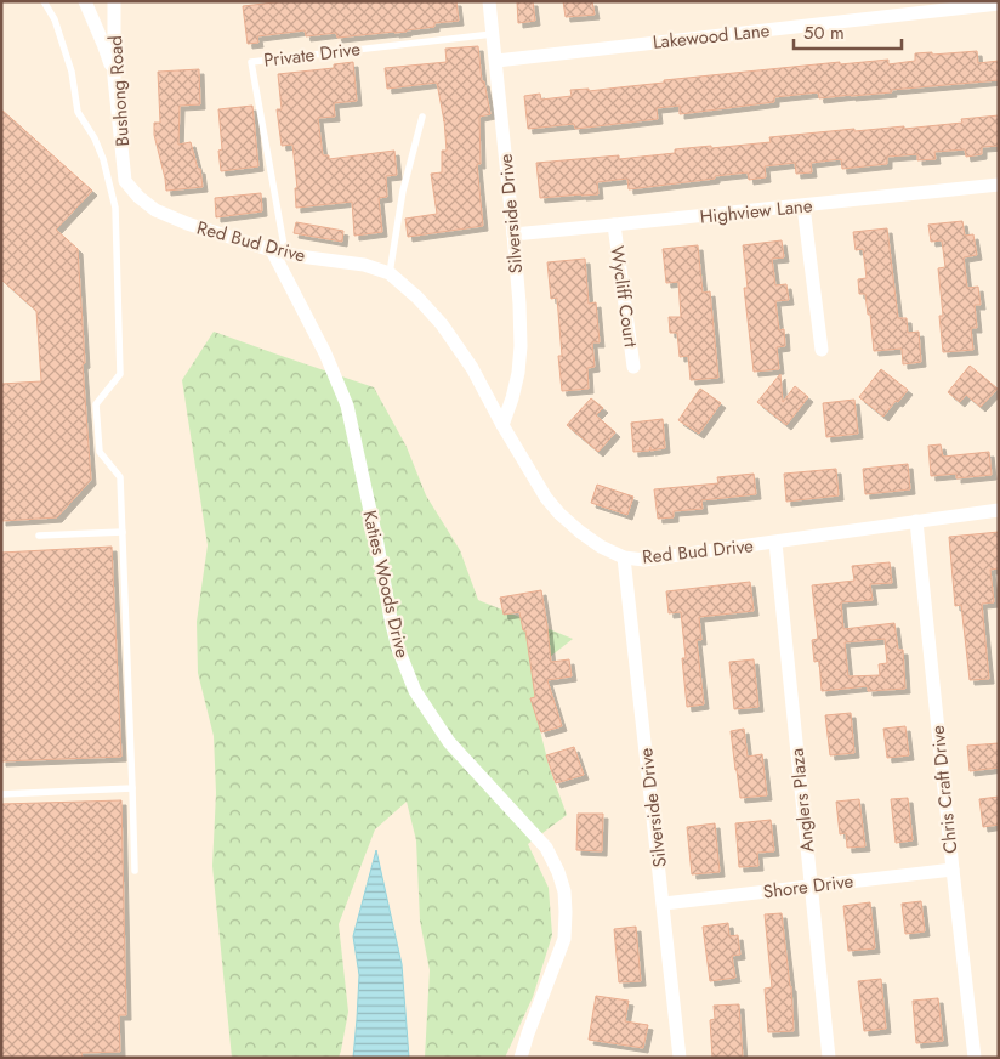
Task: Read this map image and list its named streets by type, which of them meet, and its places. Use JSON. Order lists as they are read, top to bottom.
{
  "streets": {
    "street": [
      "Lakewood Lane",
      "Bushong Road",
      "Highview Lane",
      "Silverside Drive",
      "Red Bud Drive",
      "Wycliff Court",
      "Katies Woods Drive",
      "Chris Craft Drive",
      "Anglers Plaza",
      "Shore Drive"
    ],
    "lane": ["Private Drive"]
  },
  "crossings": [
    ["Lakewood Lane", "Silverside Drive"],
    ["Private Drive", "Silverside Drive"],
    ["Private Drive", "Red Bud Drive"],
    ["Private Drive", "Katies Woods Drive"],
    ["Bushong Road", "Red Bud Drive"],
    ["Highview Lane", "Silverside Drive"],
    ["Highview Lane", "Wycliff Court"],
    ["Silverside Drive", "Red Bud Drive"],
    ["Silverside Drive", "Shore Drive"],
    ["Red Bud Drive", "Katies Woods Drive"],
    ["Red Bud Drive", "Chris Craft Drive"],
    ["Red Bud Drive", "Anglers Plaza"],
    ["Chris Craft Drive", "Shore Drive"],
    ["Anglers Plaza", "Shore Drive"]
  ],
  "scale_bar": "50 m"
}
